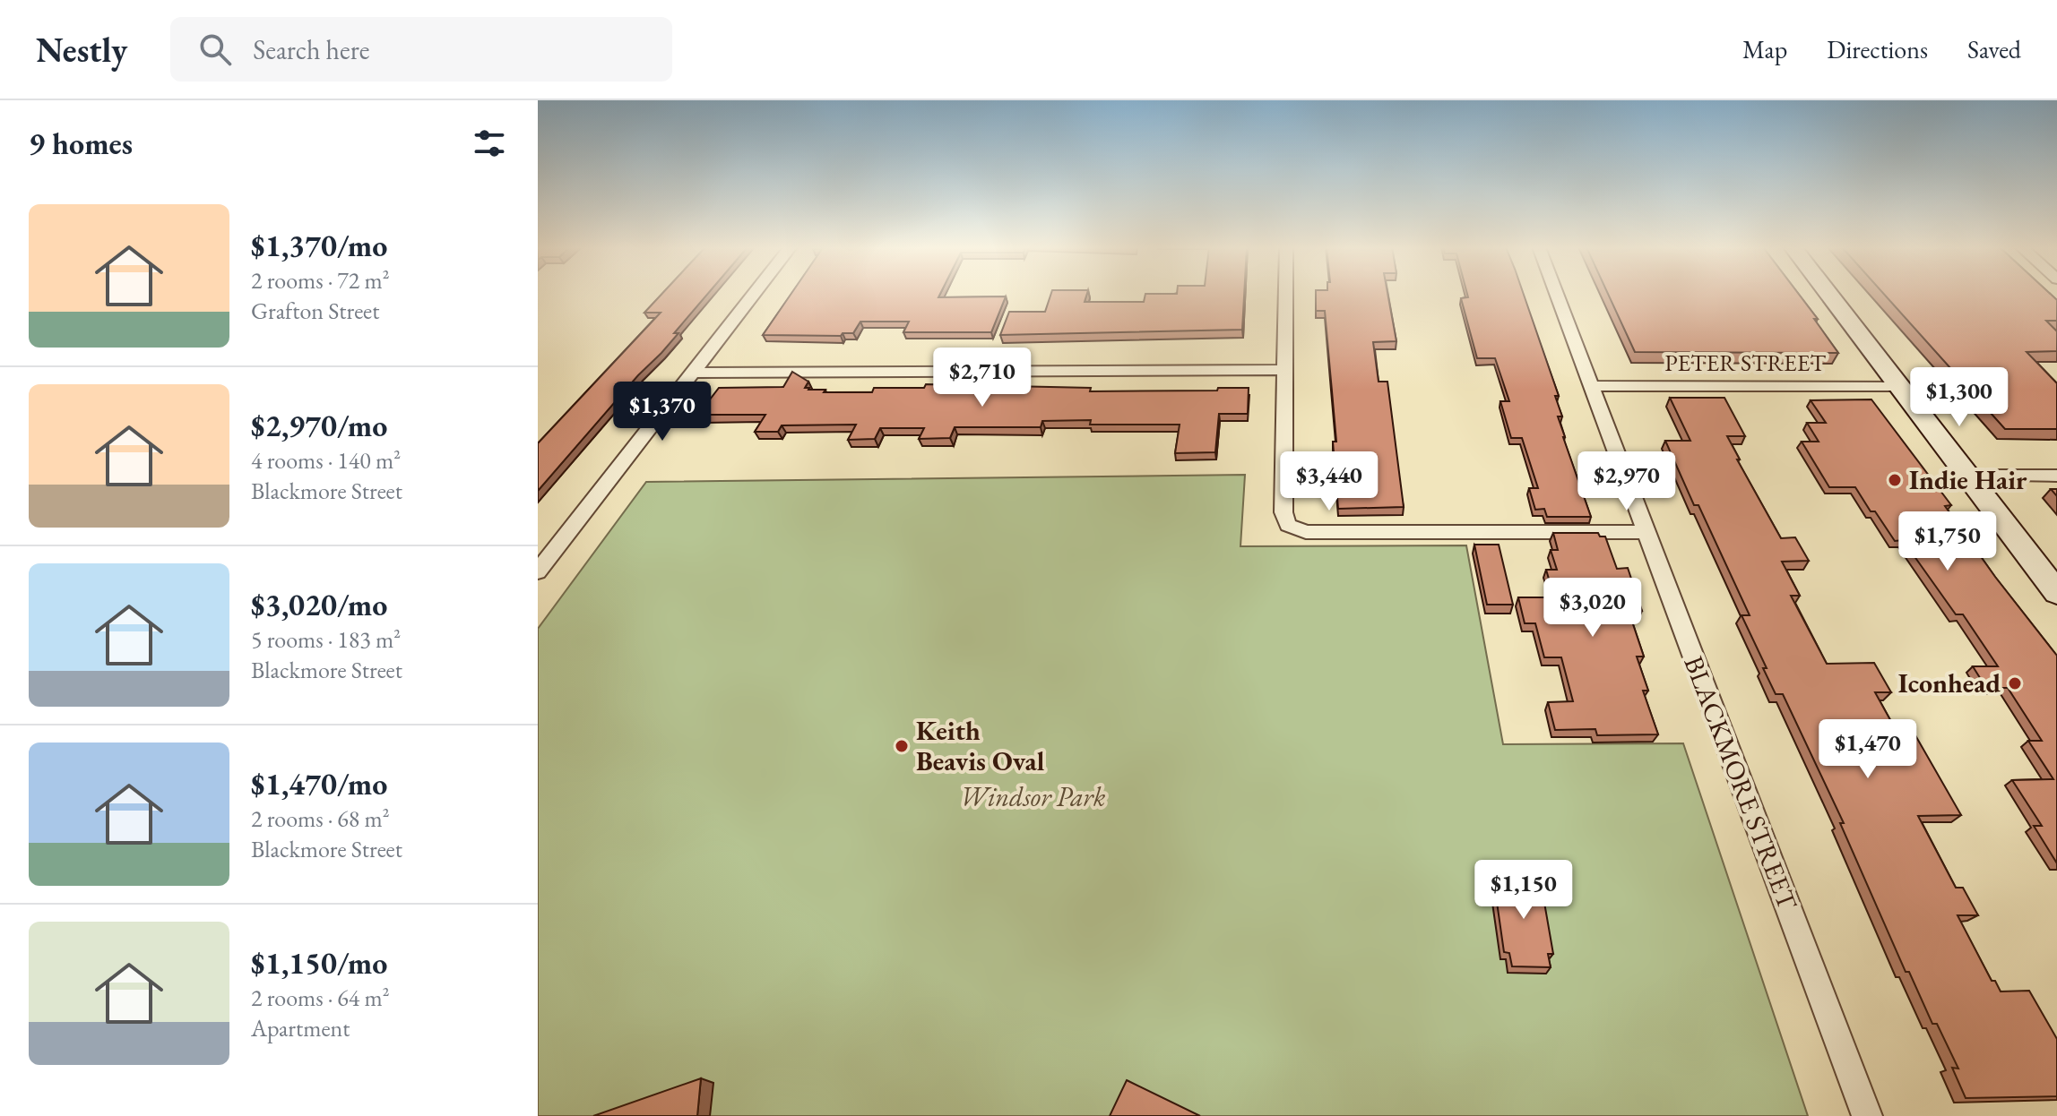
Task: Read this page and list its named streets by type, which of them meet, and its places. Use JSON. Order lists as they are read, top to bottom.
{
  "streets": {
    "street": ["PETER STREET", "BLACKMORE STREET"]
  },
  "crossings": [
    ["PETER STREET", "BLACKMORE STREET"]
  ],
  "parks": ["Windsor Park"],
  "places": ["Indie Hair", "Iconhead", "Keith Beavis Oval"],
  "page": {
    "header": "Nestly",
    "search": "Search here",
    "nav": ["Map", "Directions", "Saved"],
    "heading": "9 homes",
    "list": [
      {
        "name": "$1,370/mo",
        "note": "2 rooms · 72 m² · Grafton Street"
      },
      {
        "name": "$2,970/mo",
        "note": "4 rooms · 140 m² · Blackmore Street"
      },
      {
        "name": "$3,020/mo",
        "note": "5 rooms · 183 m² · Blackmore Street"
      },
      {
        "name": "$1,470/mo",
        "note": "2 rooms · 68 m² · Blackmore Street"
      },
      {
        "name": "$1,150/mo",
        "note": "2 rooms · 64 m² · Apartment"
      }
    ],
    "price": [
      "$2,710",
      "$1,300",
      "$1,370",
      "$3,440",
      "$2,970",
      "$1,750",
      "$3,020",
      "$1,470",
      "$1,150"
    ]
  }
}
